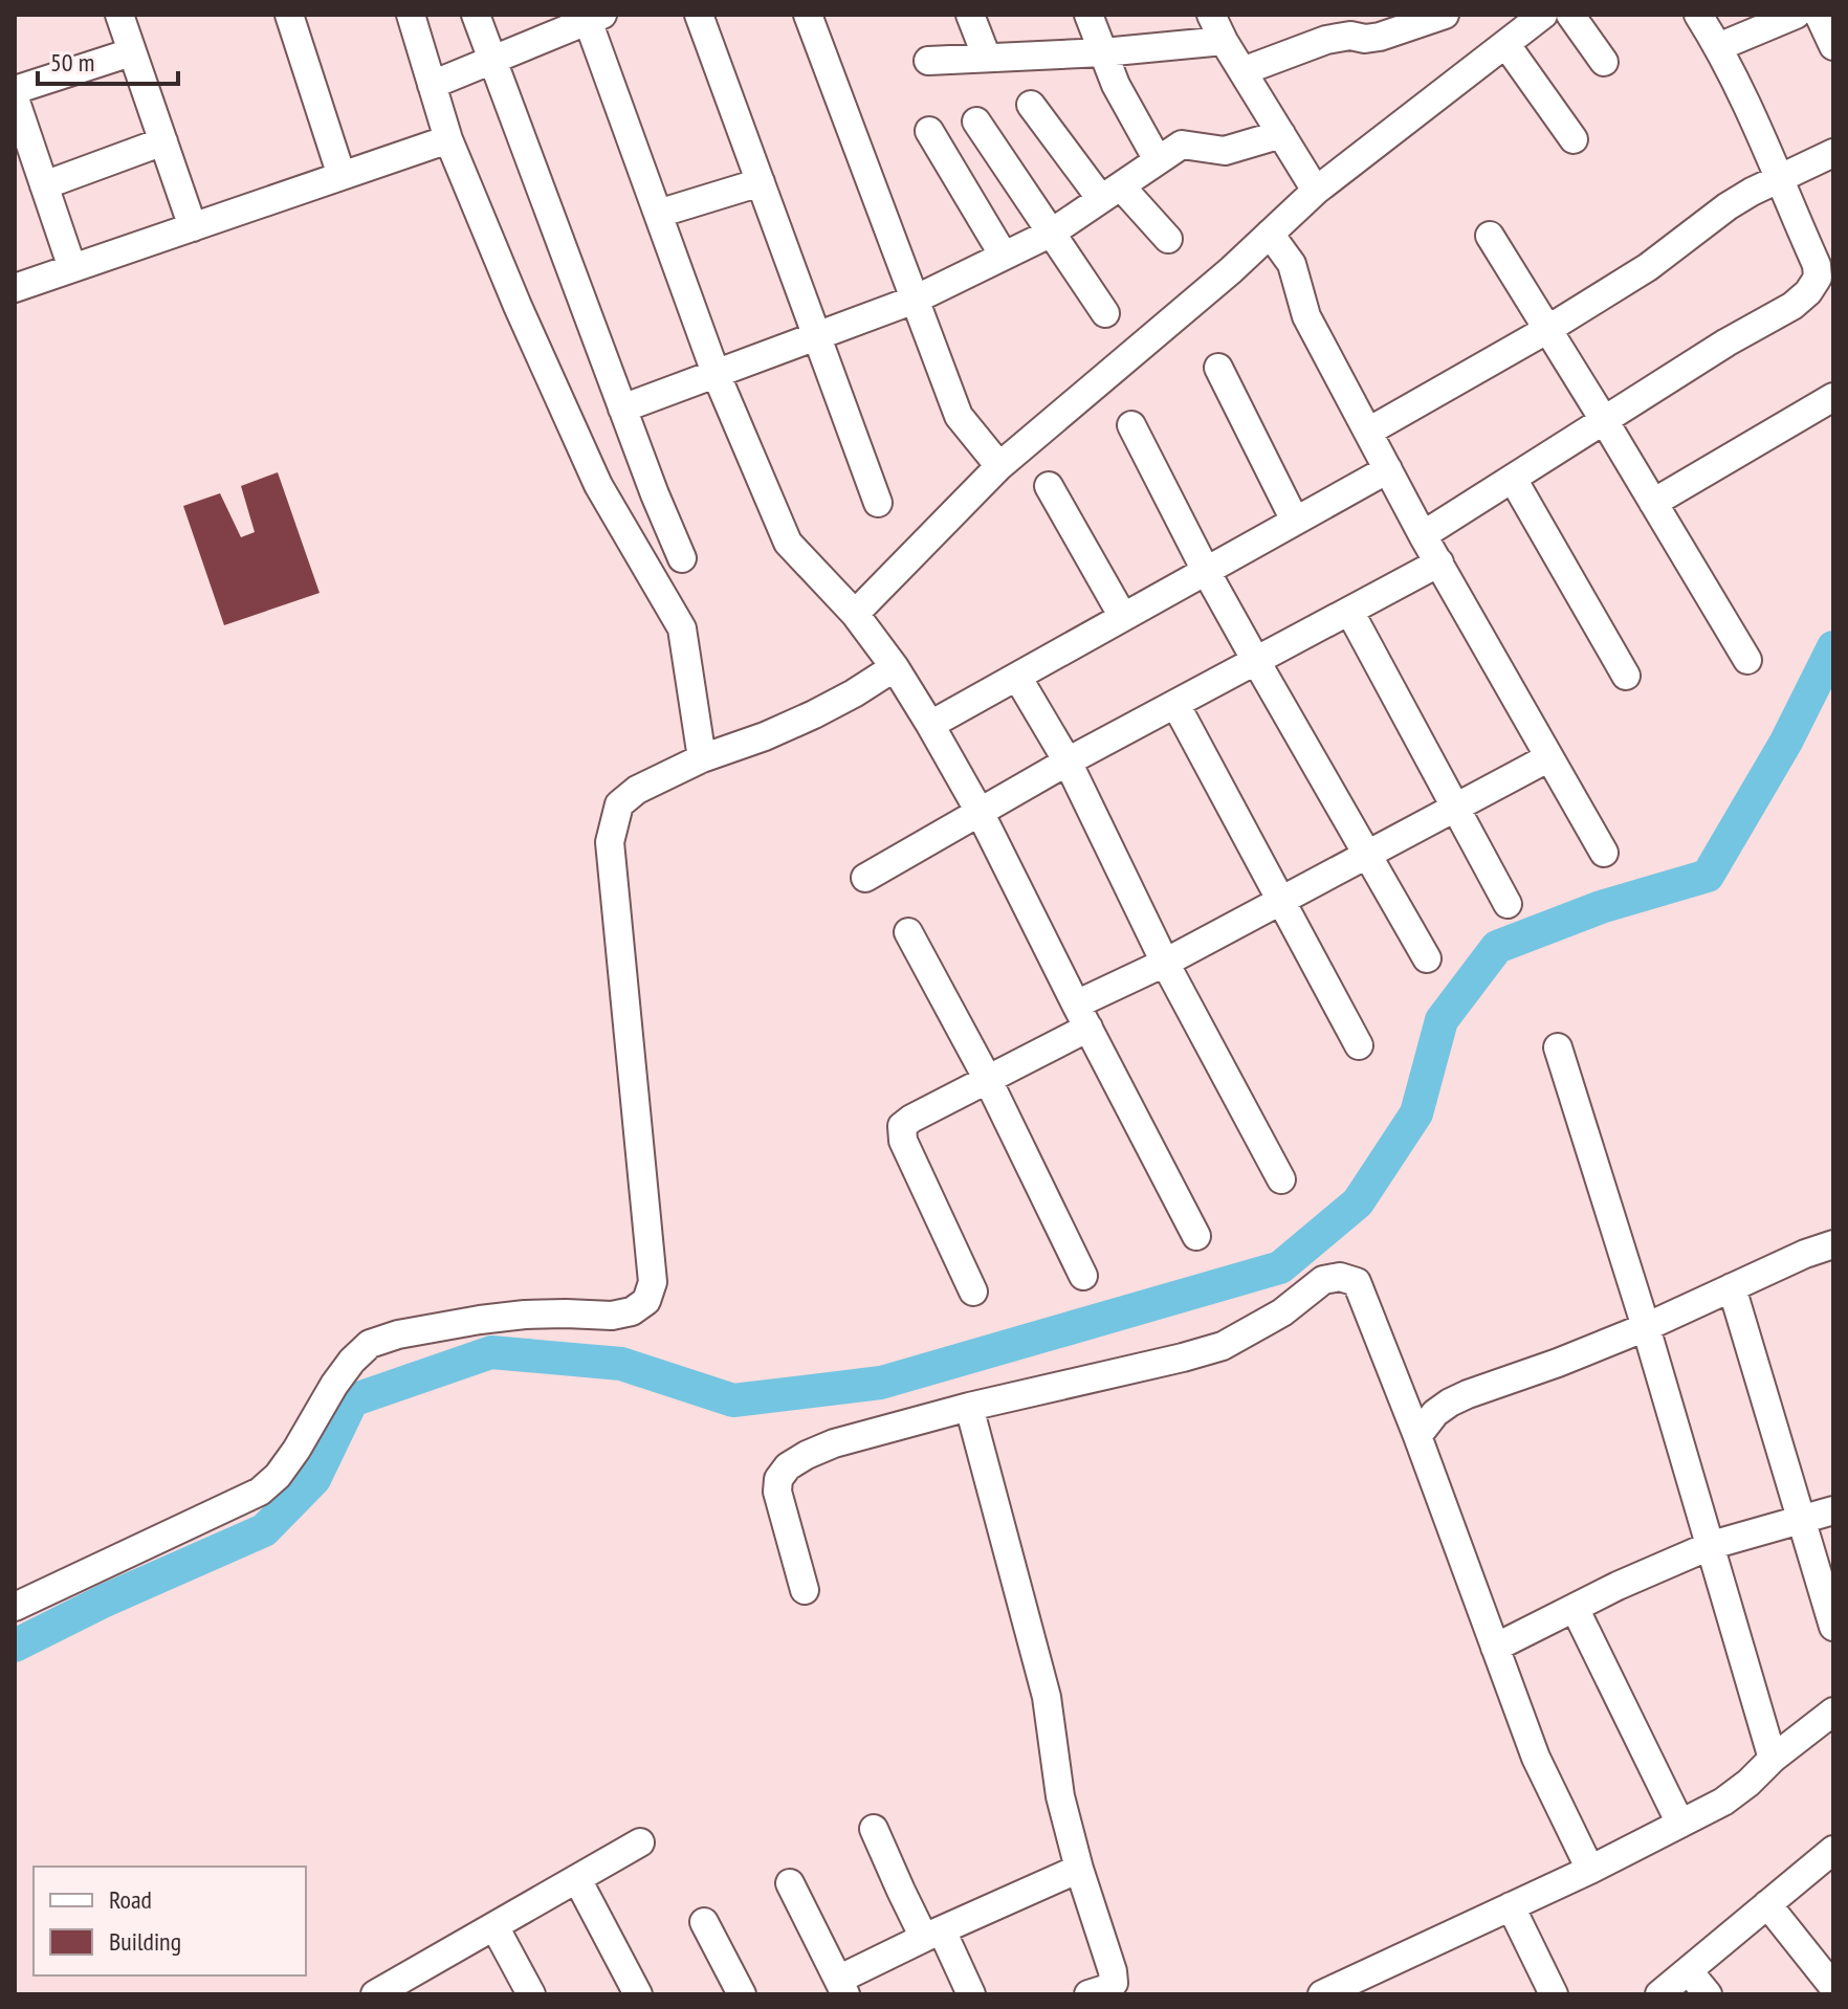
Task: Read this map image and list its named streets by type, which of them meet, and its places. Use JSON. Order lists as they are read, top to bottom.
{
  "legend": ["Road", "Building"],
  "scale_bar": "50 m"
}
